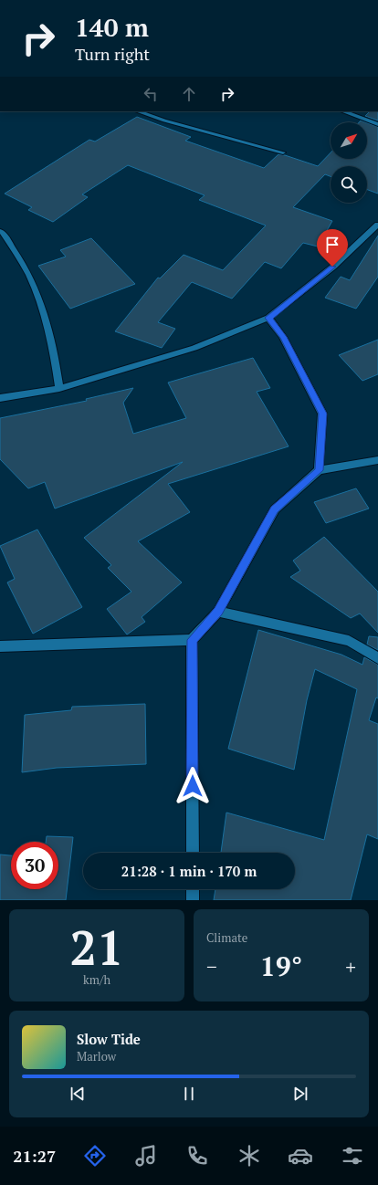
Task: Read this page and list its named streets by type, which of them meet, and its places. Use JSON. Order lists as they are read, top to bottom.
{
  "north": "top right",
  "page": {
    "turn": ["140 m", "Turn right"],
    "limit": "30",
    "trip": "21:28 · 1 min · 170 m",
    "tile": [
      ["21", "km/h"],
      "Climate"
    ],
    "heat": ["−", "19°", "+"],
    "song": ["Slow Tide", "Marlow"],
    "tabs": "21:27"
  }
}
